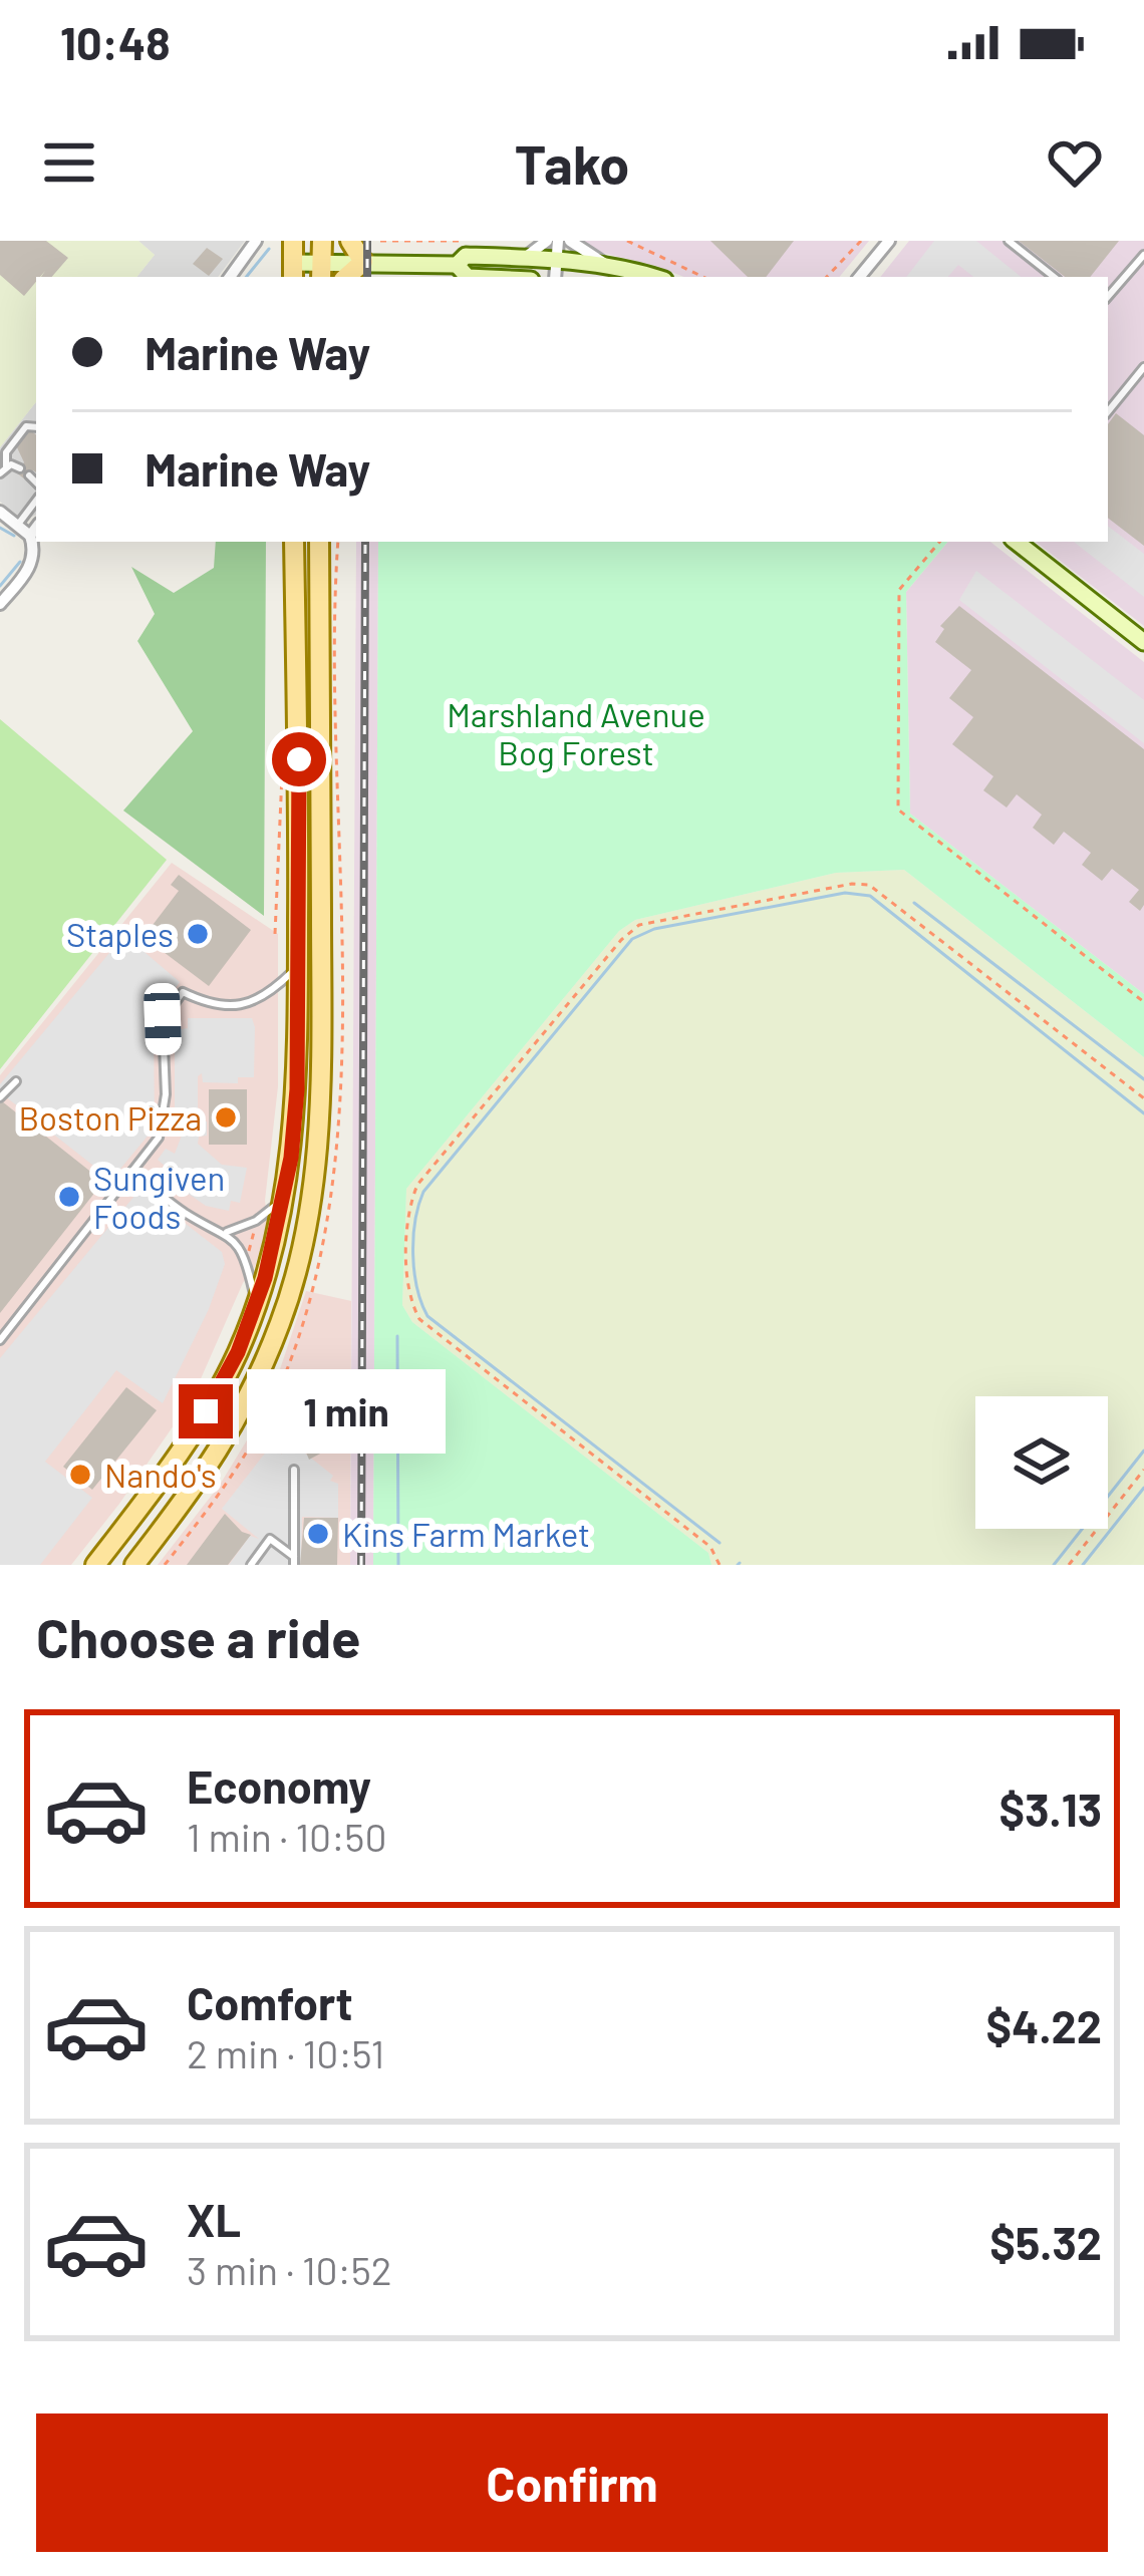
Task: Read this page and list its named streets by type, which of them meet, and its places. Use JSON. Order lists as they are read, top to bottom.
{
  "parks": ["Marshland Avenue Bog Forest"],
  "places": [
    "Staples",
    "Boston Pizza",
    "Sungiven Foods",
    "Nando's",
    "Kins Farm Market"
  ],
  "page": {
    "status": "10:48",
    "header": "Tako",
    "banner": ["Marine Way", "Marine Way"],
    "bubble": "1 min",
    "heading": "Choose a ride",
    "list": [
      {
        "name": "Economy",
        "note": "1 min · 10:50",
        "value": "$3.13"
      },
      {
        "name": "Comfort",
        "note": "2 min · 10:51",
        "value": "$4.22"
      },
      {
        "name": "XL",
        "note": "3 min · 10:52",
        "value": "$5.32"
      }
    ],
    "buttons": "Confirm"
  }
}
